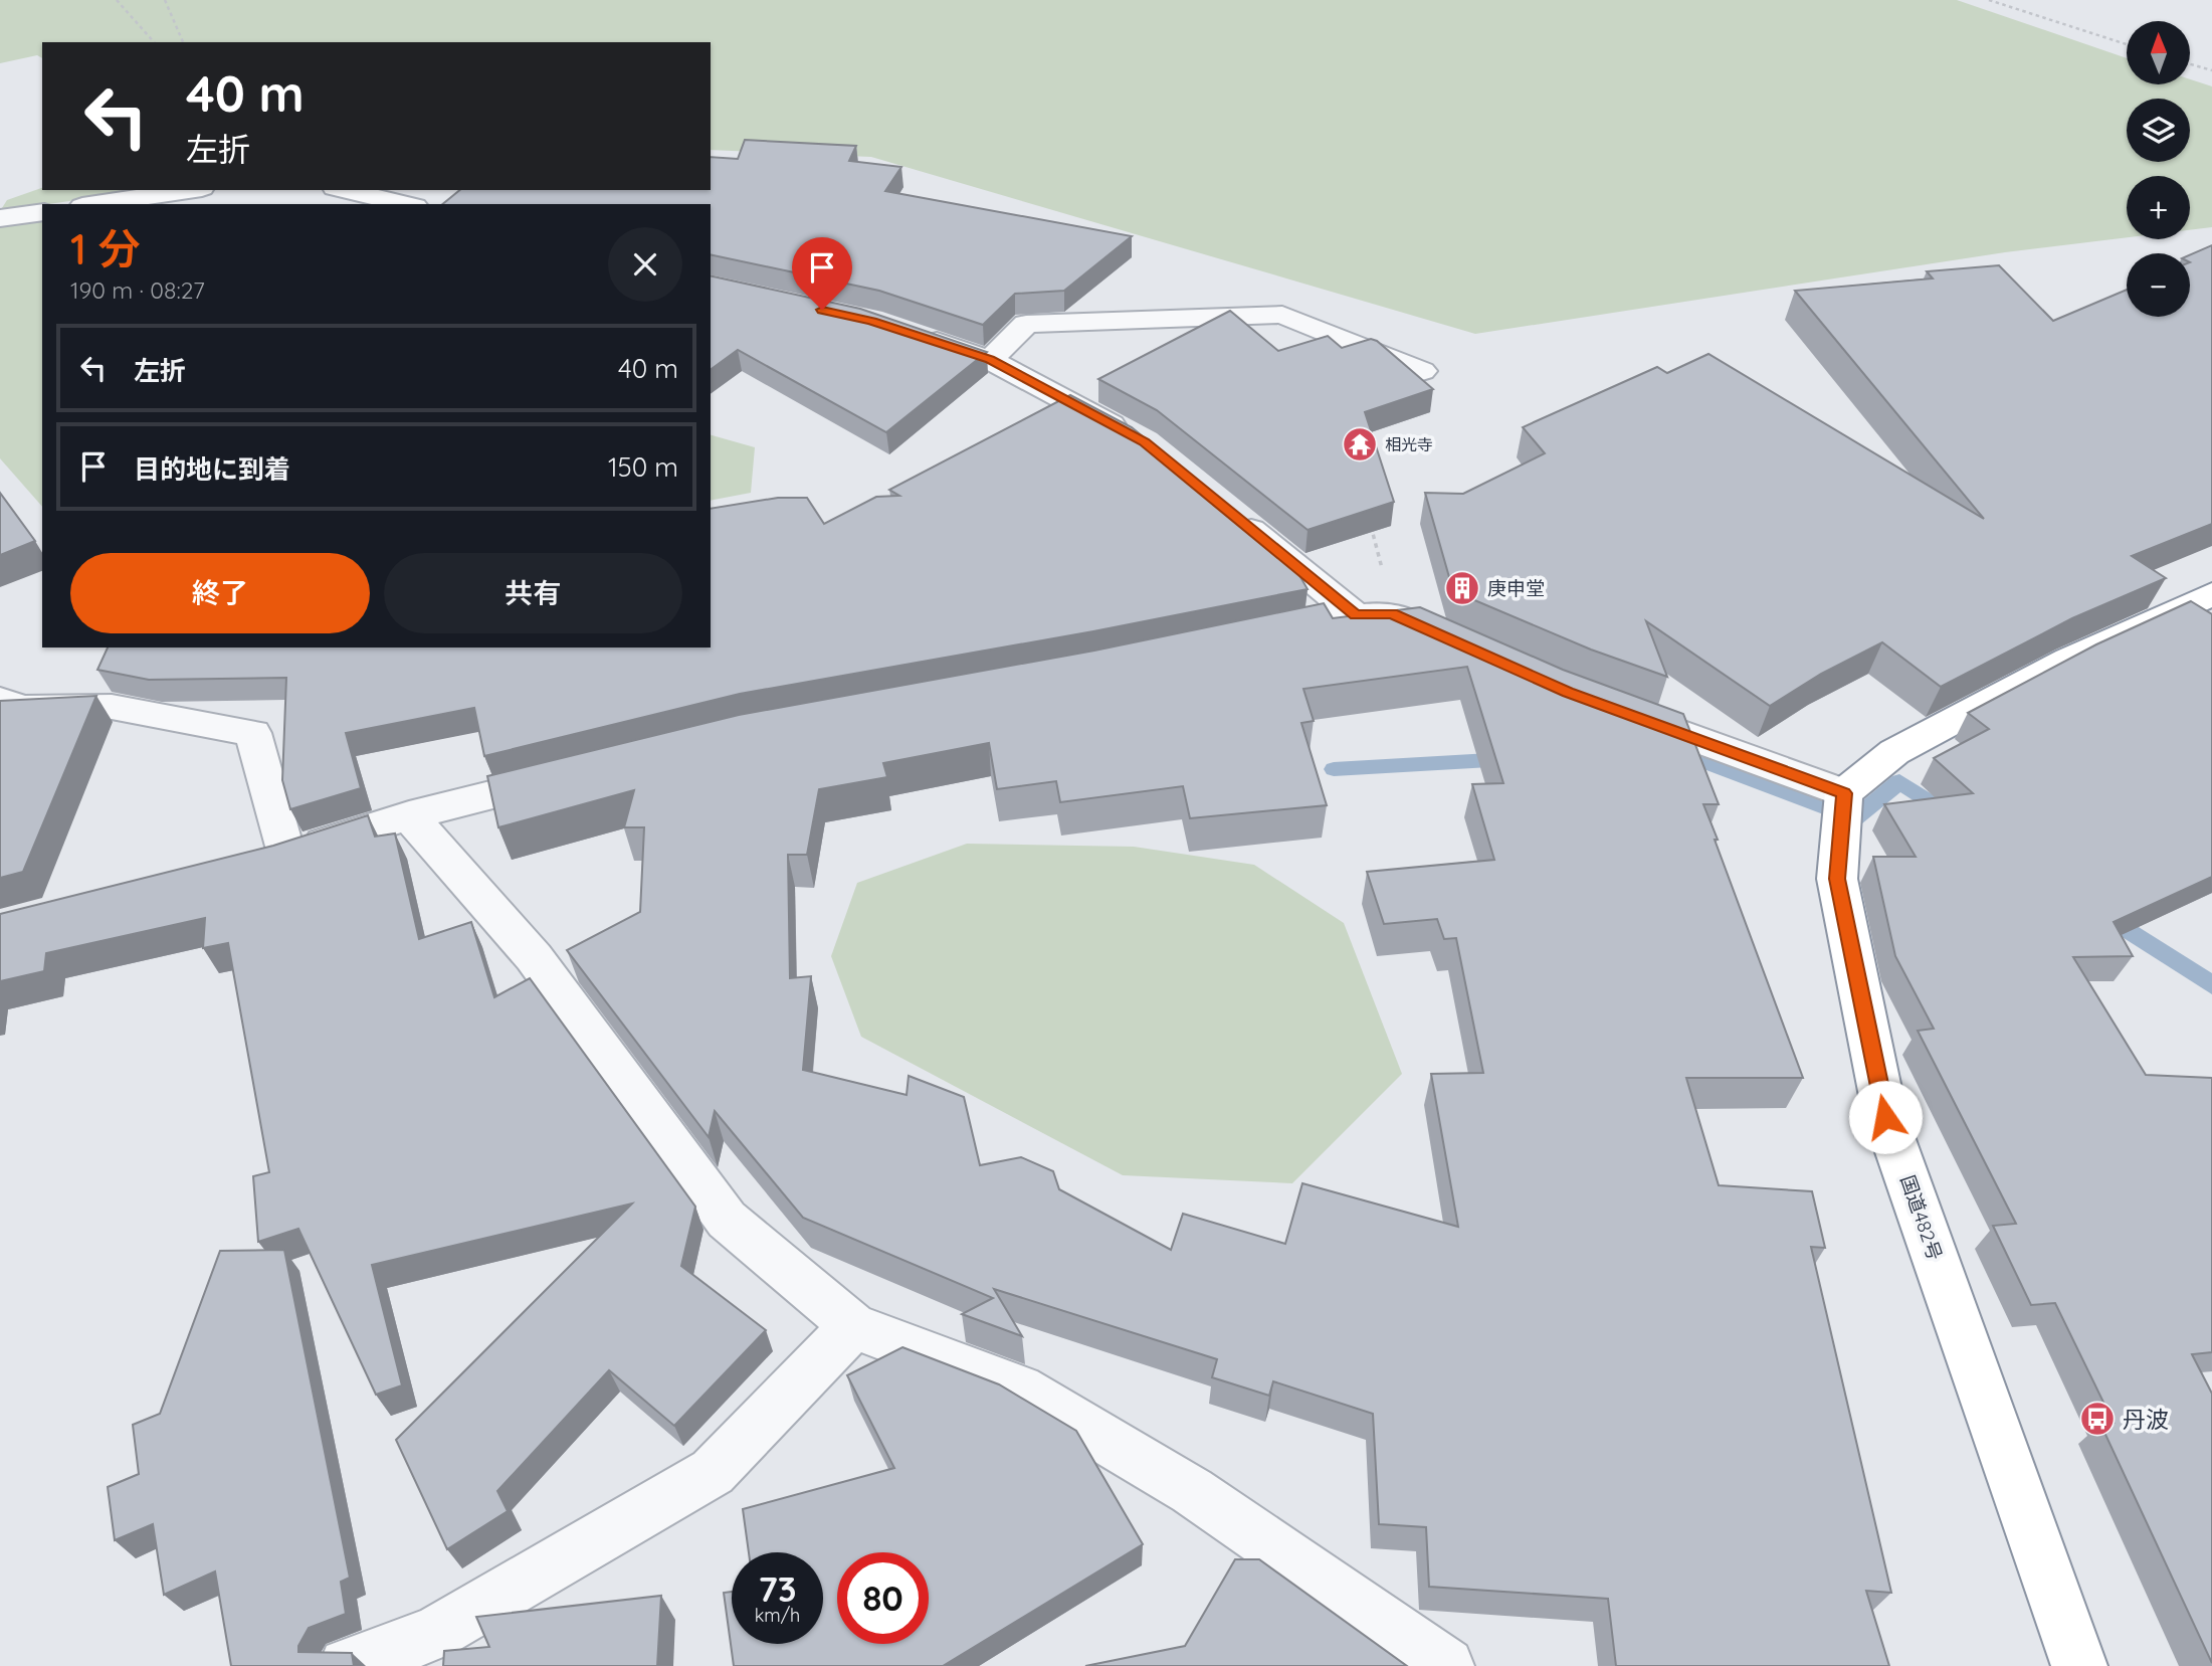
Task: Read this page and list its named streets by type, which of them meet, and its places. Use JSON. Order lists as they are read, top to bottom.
{
  "streets": {
    "highway": ["国道482号"]
  },
  "places": {
    "temple": ["相光寺"],
    "building": ["庚申堂"],
    "bus stop": ["丹波"]
  },
  "north": "top",
  "page": {
    "map_buttons": ["+", "−"],
    "turn": ["40 m", "左折"],
    "heading": ["1 分", "190 m · 08:27"],
    "list": [
      {
        "name": "左折",
        "value": "40 m"
      },
      {
        "name": "目的地に到着",
        "value": "150 m"
      }
    ],
    "buttons": ["終了", "共有"],
    "speed": "73 km/h",
    "limit": "80"
  }
}
